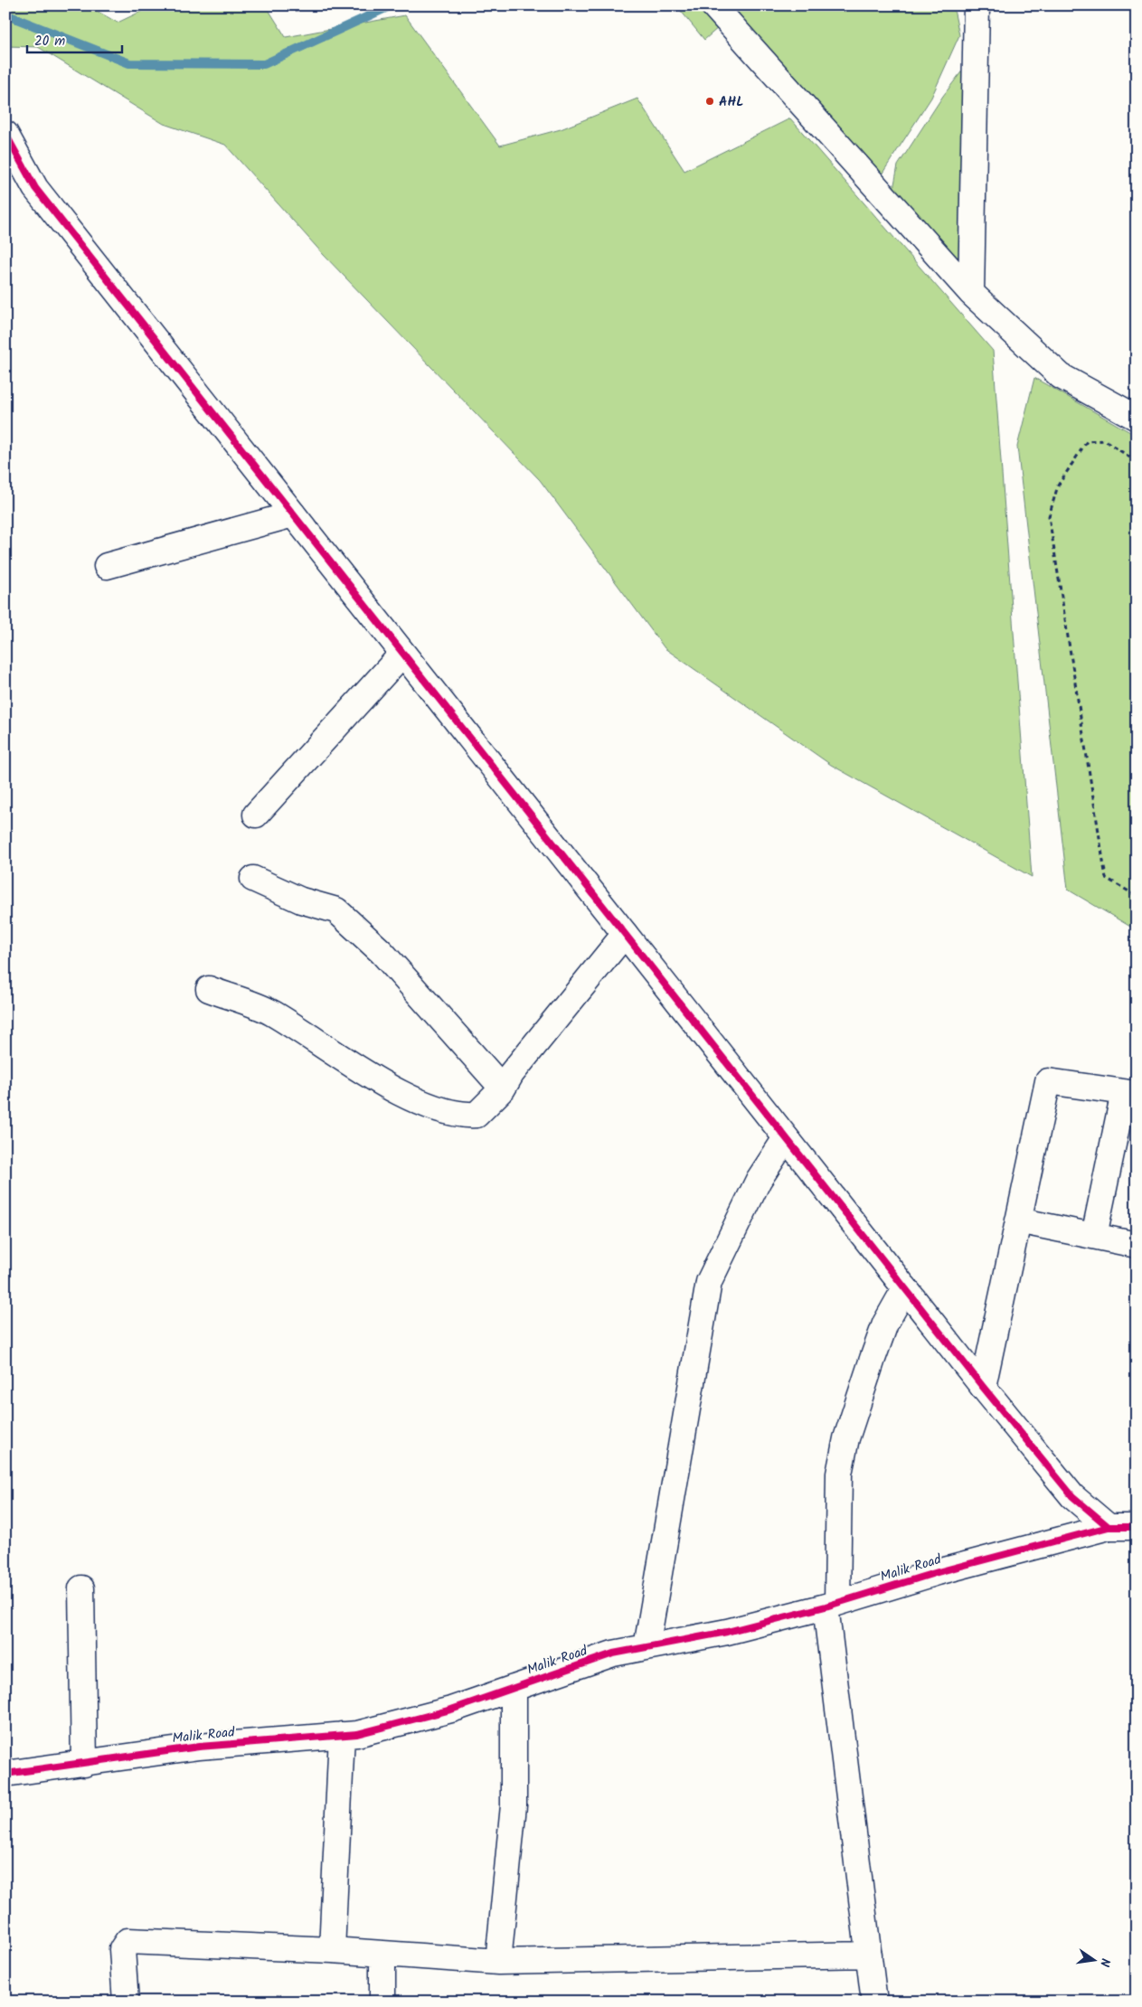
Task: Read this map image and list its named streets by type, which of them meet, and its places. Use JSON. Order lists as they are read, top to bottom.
{
  "streets": {
    "street": ["Malik Road"]
  },
  "places": ["AHL"],
  "scale_bar": "20 m",
  "north": "right"
}
